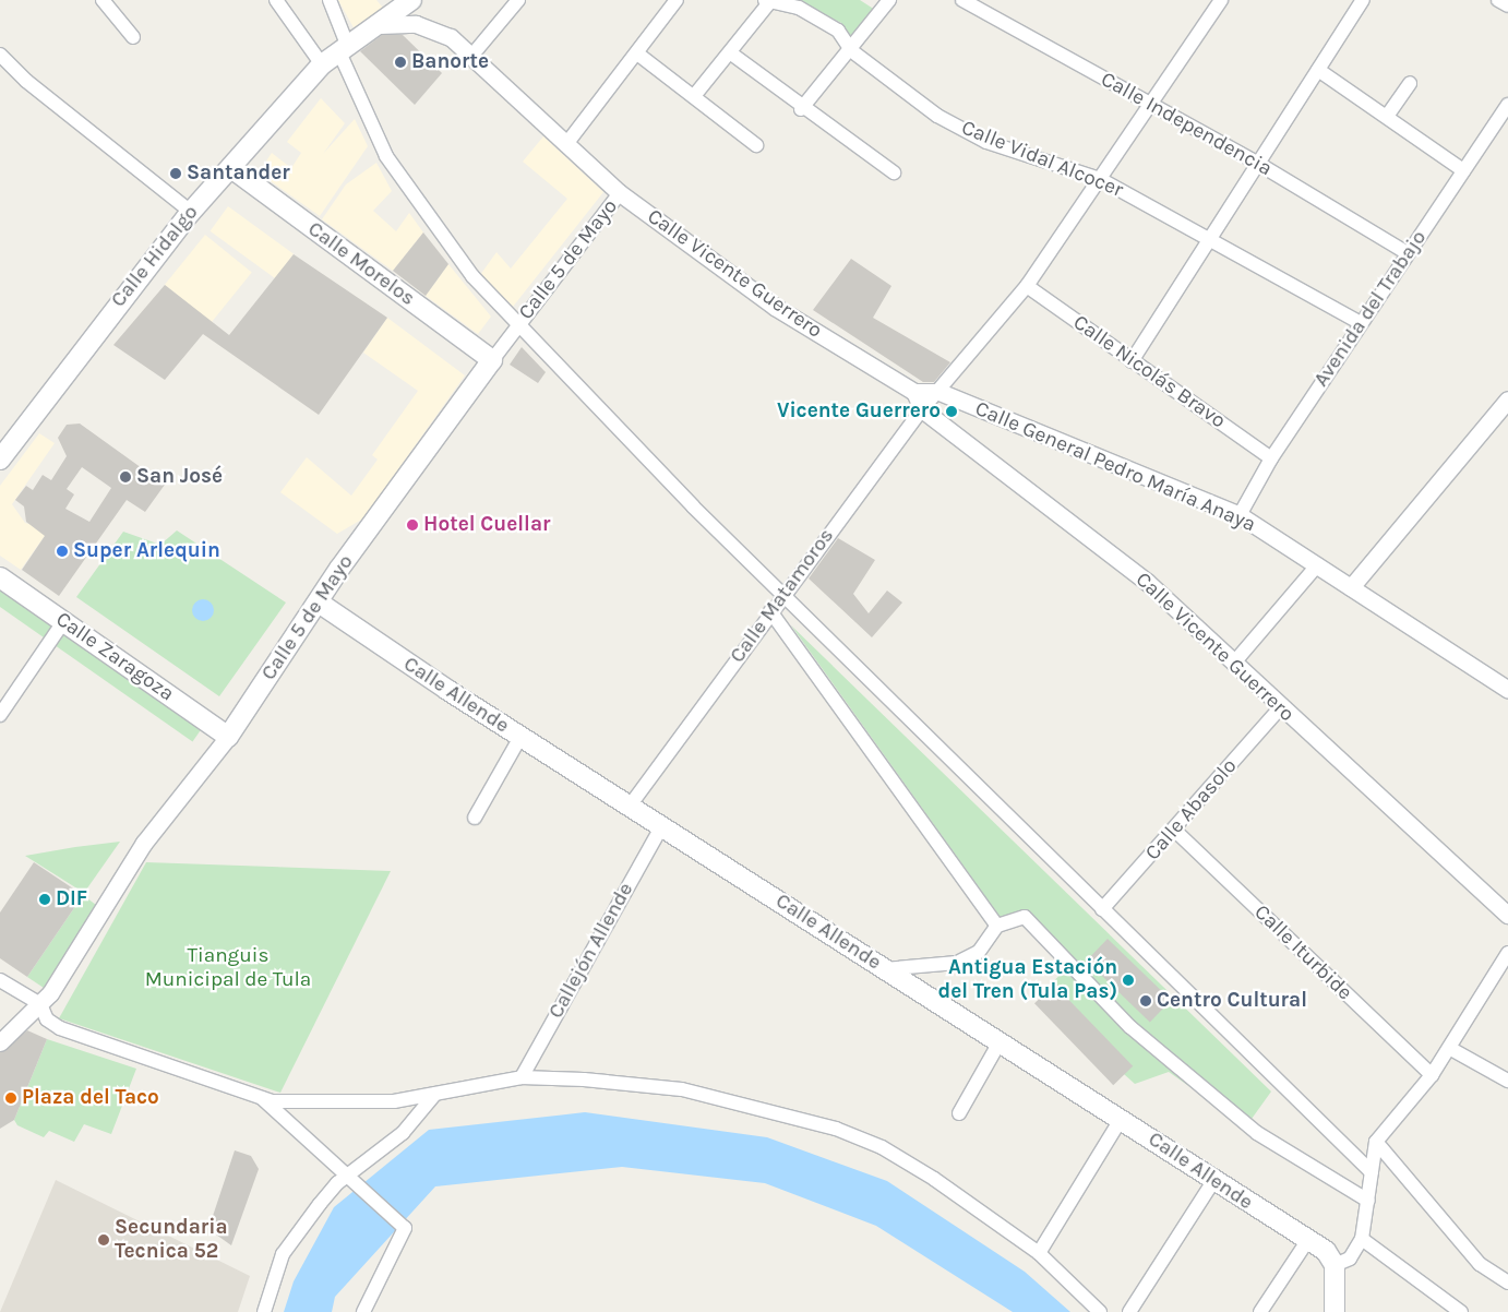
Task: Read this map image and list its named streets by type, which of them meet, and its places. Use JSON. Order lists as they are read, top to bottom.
{
  "streets": {
    "main road": [
      "Calle Hidalgo",
      "Calle 5 de Mayo",
      "Calle Morelos",
      "Calle Zaragoza",
      "Calle Allende"
    ],
    "street": [
      "Calle Independencia",
      "Calle Vidal Alcocer",
      "Calle Vicente Guerrero",
      "Avenida del Trabajo",
      "Calle Nicolás Bravo",
      "Calle General Pedro María Anaya",
      "Calle Matamoros",
      "Calle Abasolo",
      "Callejón Allende",
      "Calle Iturbide"
    ]
  },
  "crossings": [
    ["Calle Independencia", "Avenida del Trabajo"],
    ["Calle Independencia", "Calle Matamoros"],
    ["Calle Vidal Alcocer", "Avenida del Trabajo"],
    ["Calle Vidal Alcocer", "Calle Matamoros"],
    ["Calle Hidalgo", "Calle Morelos"],
    ["Calle Hidalgo", "Calle Vicente Guerrero"],
    ["Calle 5 de Mayo", "Calle Morelos"],
    ["Calle 5 de Mayo", "Calle Vicente Guerrero"],
    ["Calle 5 de Mayo", "Calle Zaragoza"],
    ["Calle 5 de Mayo", "Calle Allende"],
    ["Calle Vicente Guerrero", "Calle Matamoros"],
    ["Calle Vicente Guerrero", "Calle Abasolo"],
    ["Avenida del Trabajo", "Calle Nicolás Bravo"],
    ["Avenida del Trabajo", "Calle General Pedro María Anaya"],
    ["Calle Nicolás Bravo", "Calle Matamoros"],
    ["Calle General Pedro María Anaya", "Calle Matamoros"],
    ["Calle Matamoros", "Calle Allende"],
    ["Calle Allende", "Callejón Allende"],
    ["Calle Abasolo", "Calle Iturbide"]
  ],
  "parks": ["Tianguis Municipal de Tula"],
  "places": [
    "Banorte",
    "Santander",
    "Vicente Guerrero",
    "San José",
    "Hotel Cuellar",
    "Super Arlequin",
    "DIF",
    "Antigua Estación del Tren (Tula Pas)",
    "Centro Cultural",
    "Plaza del Taco",
    "Secundaria Tecnica 52"
  ]
}
